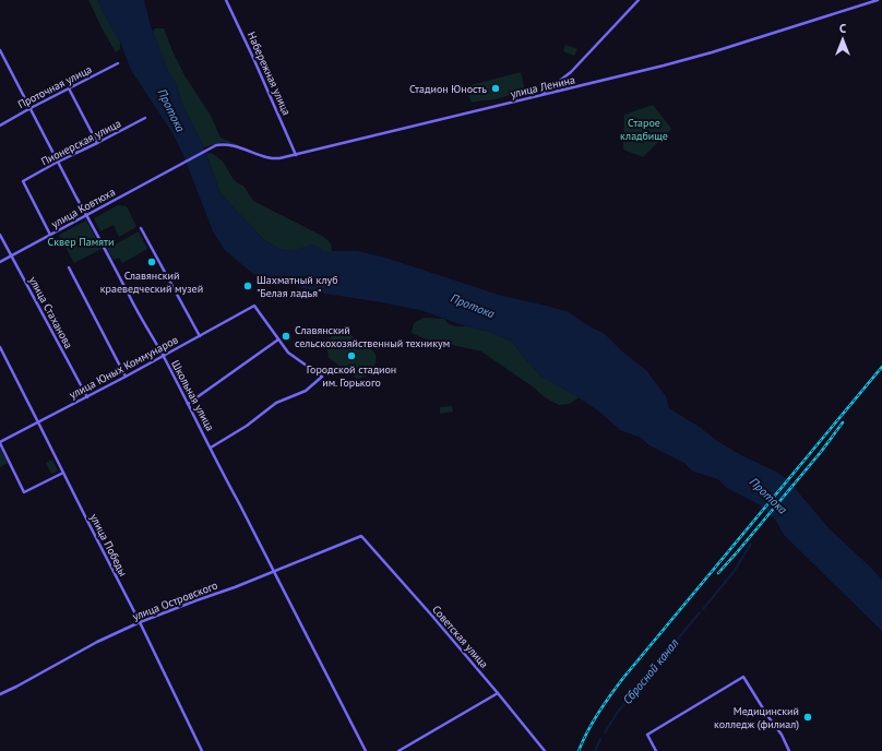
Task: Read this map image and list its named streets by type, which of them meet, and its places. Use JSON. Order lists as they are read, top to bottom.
{
  "streets": {
    "street": [
      "Набережная улица",
      "Проточная улица",
      "улица Ленина",
      "Пионерская улица",
      "улица Ковтюха",
      "улица Стаханова",
      "улица Юных Коммунаров",
      "Школьная улица",
      "улица Победы",
      "улица Островского",
      "Советская улица"
    ]
  },
  "crossings": [
    ["Набережная улица", "улица Ленина"],
    ["Проточная улица", "Школьная улица"],
    ["улица Ленина", "улица Ковтюха"],
    ["Пионерская улица", "улица Ковтюха"],
    ["Пионерская улица", "Школьная улица"],
    ["улица Ковтюха", "улица Стаханова"],
    ["улица Ковтюха", "Школьная улица"],
    ["улица Стаханова", "улица Юных Коммунаров"],
    ["улица Юных Коммунаров", "Школьная улица"],
    ["улица Юных Коммунаров", "улица Победы"],
    ["Школьная улица", "улица Островского"],
    ["улица Победы", "улица Островского"],
    ["улица Островского", "Советская улица"]
  ],
  "water": ["Протока", "Сбросной канал"],
  "parks": ["Старое кладбище", "Сквер Памяти"],
  "places": [
    "Стадион Юность",
    "Славянский краеведческий музей",
    "Шахматный клуб \"Белая ладья\"",
    "Славянский сельскохозяйственный техникум",
    "Городской cтадион им. Горького",
    "Медицинский колледж (филиал)"
  ],
  "north": "top"
}
